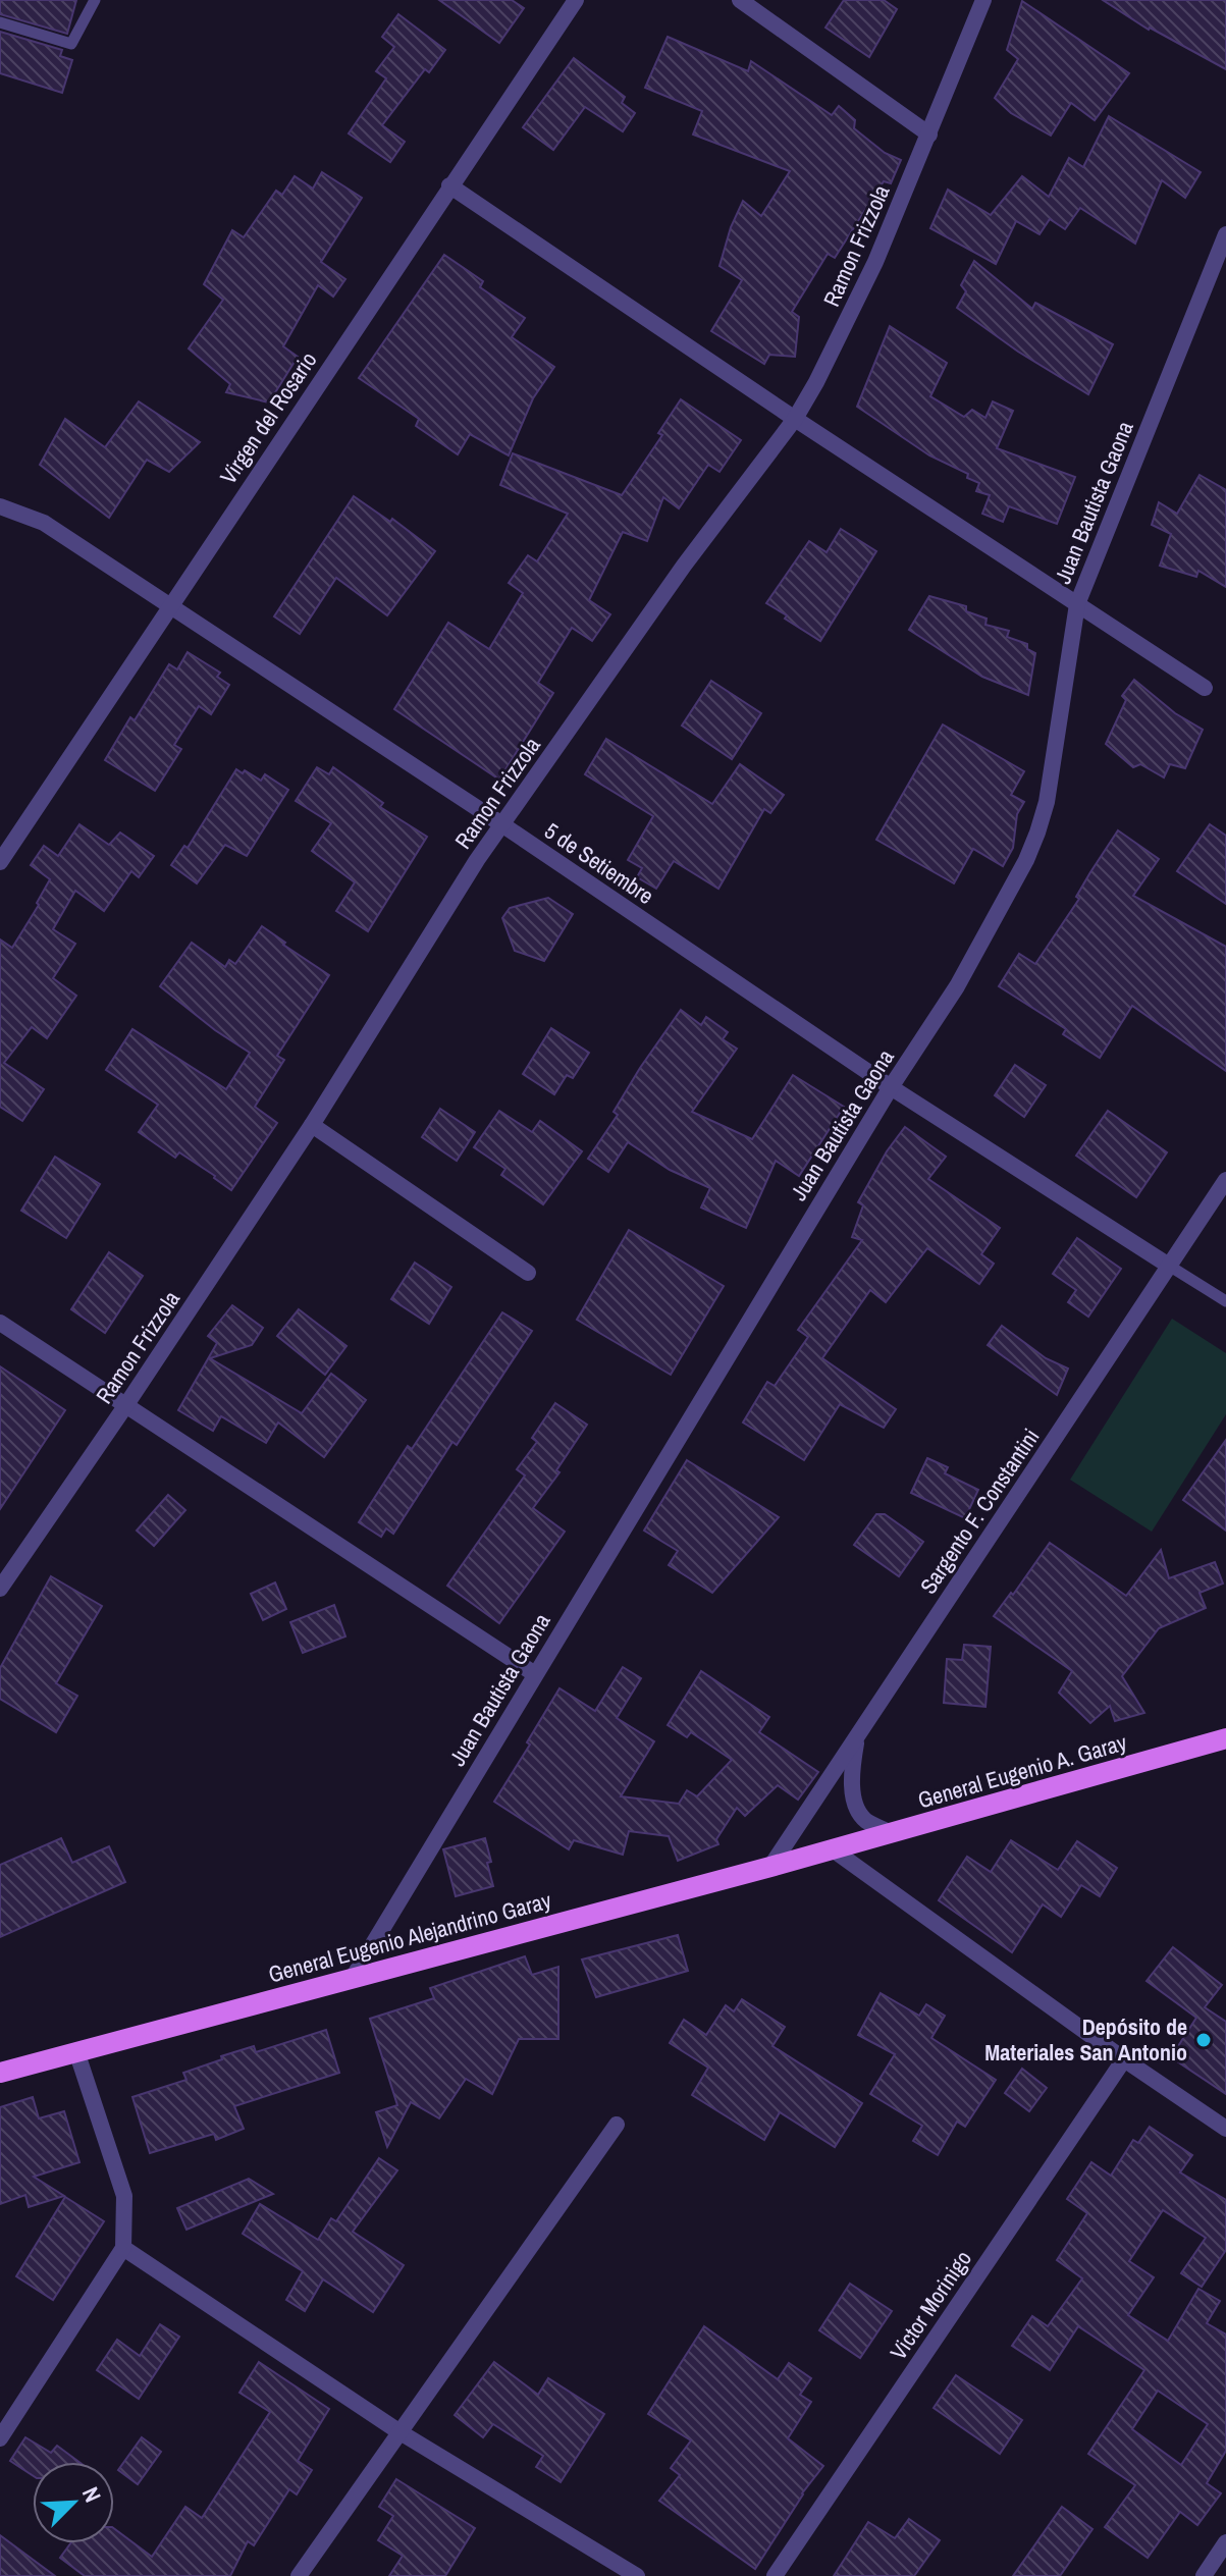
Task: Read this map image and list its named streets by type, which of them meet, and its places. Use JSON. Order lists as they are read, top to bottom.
{
  "streets": {
    "main road": ["General Eugenio A. Garay", "General Eugenio Alejandrino Garay"],
    "street": [
      "Ramon Frizzola",
      "Virgen del Rosario",
      "Juan Bautista Gaona",
      "5 de Setiembre",
      "Sargento F. Constantini",
      "Victor Morinigo"
    ]
  },
  "crossings": [
    ["Ramon Frizzola", "5 de Setiembre"],
    ["Virgen del Rosario", "5 de Setiembre"],
    ["Juan Bautista Gaona", "5 de Setiembre"],
    ["Juan Bautista Gaona", "General Eugenio Alejandrino Garay"],
    ["5 de Setiembre", "Sargento F. Constantini"],
    ["Sargento F. Constantini", "General Eugenio Alejandrino Garay"],
    ["General Eugenio A. Garay", "General Eugenio Alejandrino Garay"]
  ],
  "places": ["Depósito de Materiales San Antonio"],
  "north": "top right"
}
